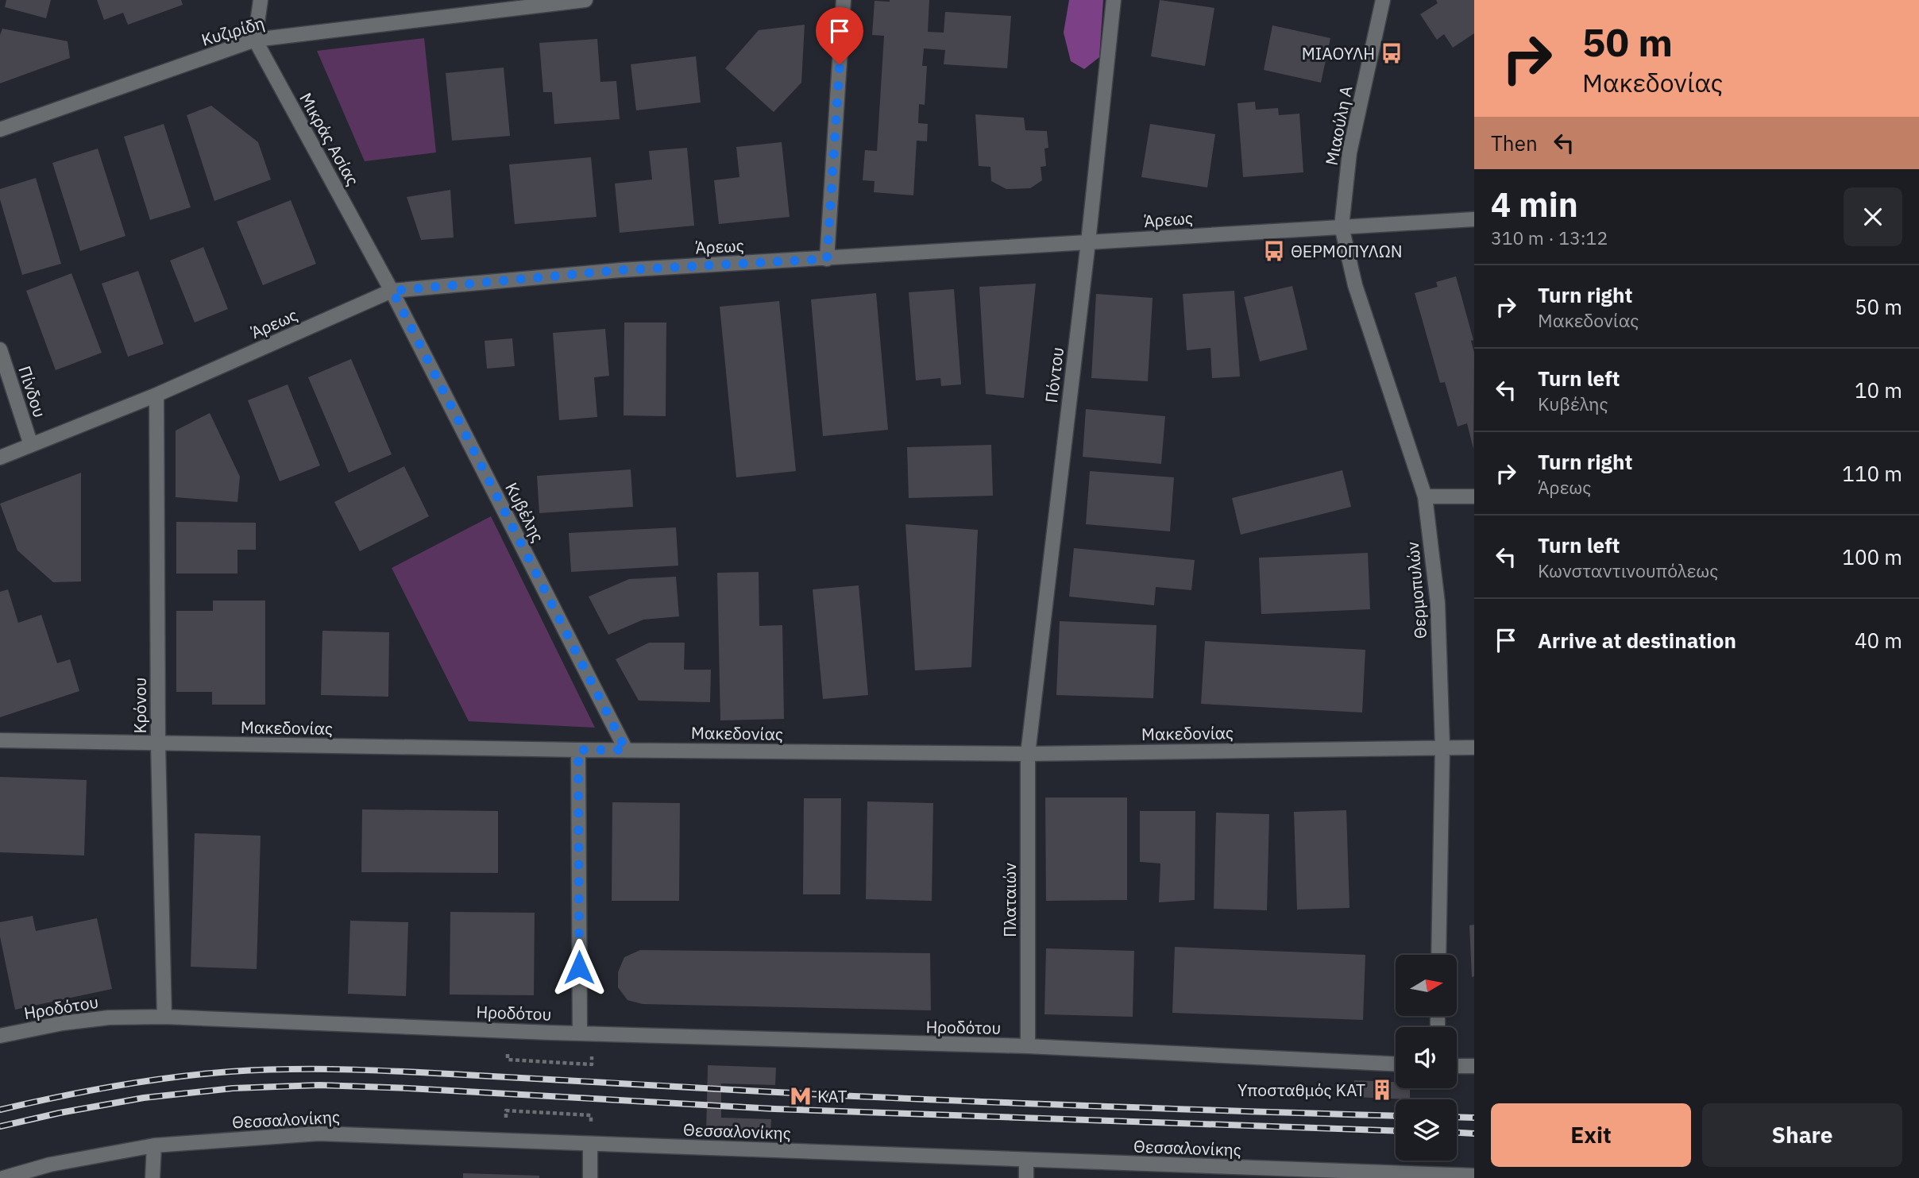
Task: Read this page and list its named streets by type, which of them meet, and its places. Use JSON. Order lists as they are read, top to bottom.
{
  "streets": {
    "street": [
      "Κυζιρίδη",
      "Μιαούλη Α",
      "Μικράς Ασίας",
      "Άρεως",
      "Πόντου",
      "Πίνδου",
      "Κυβέλης",
      "Θερμοπυλών",
      "Κρόνου",
      "Μακεδονίας",
      "Πλαταιών",
      "Ηροδότου",
      "Θεσσαλονίκης"
    ]
  },
  "crossings": [
    ["Κυζιρίδη", "Μικράς Ασίας"],
    ["Μιαούλη Α", "Άρεως"],
    ["Μιαούλη Α", "Θερμοπυλών"],
    ["Μικράς Ασίας", "Άρεως"],
    ["Μικράς Ασίας", "Κυβέλης"],
    ["Άρεως", "Πόντου"],
    ["Άρεως", "Πίνδου"],
    ["Άρεως", "Κυβέλης"],
    ["Άρεως", "Θερμοπυλών"],
    ["Άρεως", "Κρόνου"],
    ["Πόντου", "Μακεδονίας"],
    ["Πόντου", "Πλαταιών"],
    ["Κυβέλης", "Μακεδονίας"],
    ["Θερμοπυλών", "Μακεδονίας"],
    ["Κρόνου", "Μακεδονίας"],
    ["Κρόνου", "Ηροδότου"],
    ["Μακεδονίας", "Πλαταιών"],
    ["Πλαταιών", "Ηροδότου"]
  ],
  "places": {
    "bus stop": ["ΜΙΑΟΥΛΗ", "ΘΕΡΜΟΠΥΛΩΝ"],
    "building": ["Υποσταθμός ΚΑΤ"],
    "metro station": ["ΚΑΤ"]
  },
  "north": "right",
  "page": {
    "turn": ["50 m", "Μακεδονίας"],
    "then": "Then",
    "heading": ["4 min", "310 m · 13:12"],
    "list": [
      {
        "name": "Turn right",
        "note": "Μακεδονίας",
        "value": "50 m"
      },
      {
        "name": "Turn left",
        "note": "Κυβέλης",
        "value": "10 m"
      },
      {
        "name": "Turn right",
        "note": "Άρεως",
        "value": "110 m"
      },
      {
        "name": "Turn left",
        "note": "Κωνσταντινουπόλεως",
        "value": "100 m"
      },
      {
        "name": "Arrive at destination",
        "value": "40 m"
      }
    ],
    "buttons": ["Exit", "Share"]
  }
}
